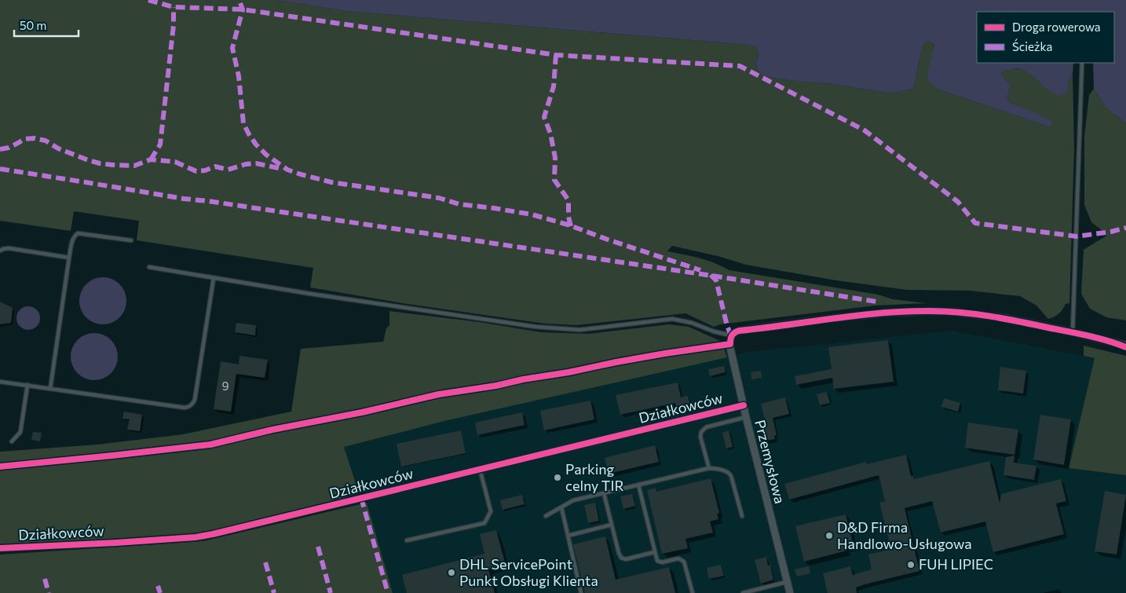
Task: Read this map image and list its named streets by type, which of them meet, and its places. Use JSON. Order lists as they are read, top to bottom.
{
  "streets": {
    "street": ["Działkowców", "Przemysłowa"]
  },
  "crossings": [
    ["Działkowców", "Przemysłowa"]
  ],
  "places": [
    "Parking celny TIR",
    "D&D Firma Handlowo-Usługowa",
    "FUH LIPIEC",
    "DHL ServicePoint Punkt Obsługi Klienta"
  ],
  "house_numbers": ["9"],
  "legend": ["Droga rowerowa", "Ścieżka"],
  "scale_bar": "50 m"
}
